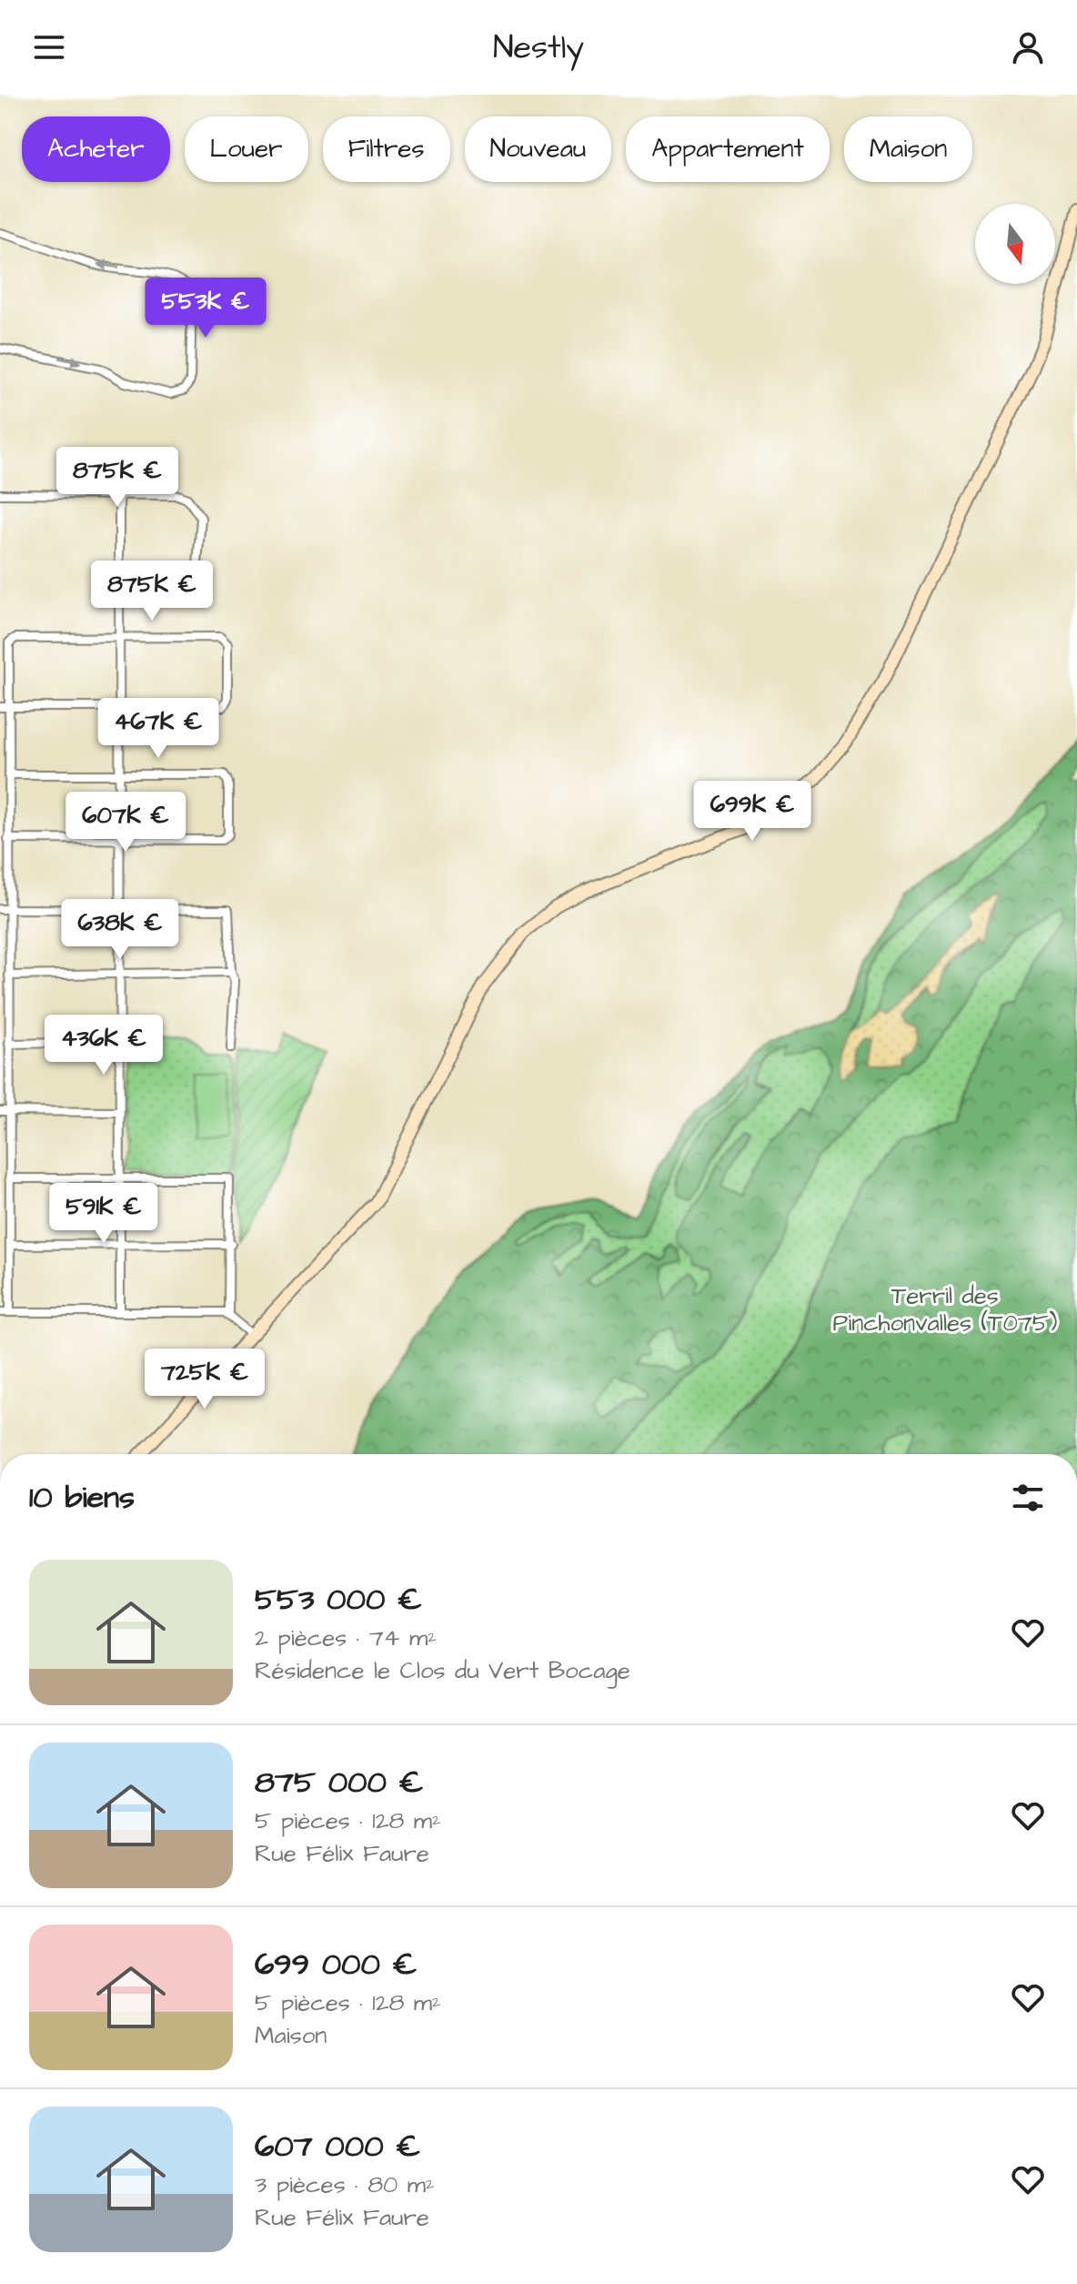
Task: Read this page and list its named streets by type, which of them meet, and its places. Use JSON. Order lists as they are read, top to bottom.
{
  "parks": ["Terril des Pinchonvalles (T075)"],
  "north": "bottom",
  "page": {
    "header": "Nestly",
    "chip": [
      "Acheter",
      "Louer",
      "Filtres",
      "Nouveau",
      "Appartement",
      "Maison"
    ],
    "price": [
      "553K €",
      "875K €",
      "875K €",
      "467K €",
      "699K €",
      "607K €",
      "638K €",
      "436K €",
      "591K €",
      "725K €"
    ],
    "heading": "10 biens",
    "list": [
      {
        "name": "553 000 €",
        "note": "2 pièces · 74 m² · Résidence le Clos du Vert Bocage"
      },
      {
        "name": "875 000 €",
        "note": "5 pièces · 128 m² · Rue Félix Faure"
      },
      {
        "name": "699 000 €",
        "note": "5 pièces · 128 m² · Maison"
      },
      {
        "name": "607 000 €",
        "note": "3 pièces · 80 m² · Rue Félix Faure"
      }
    ]
  }
}
